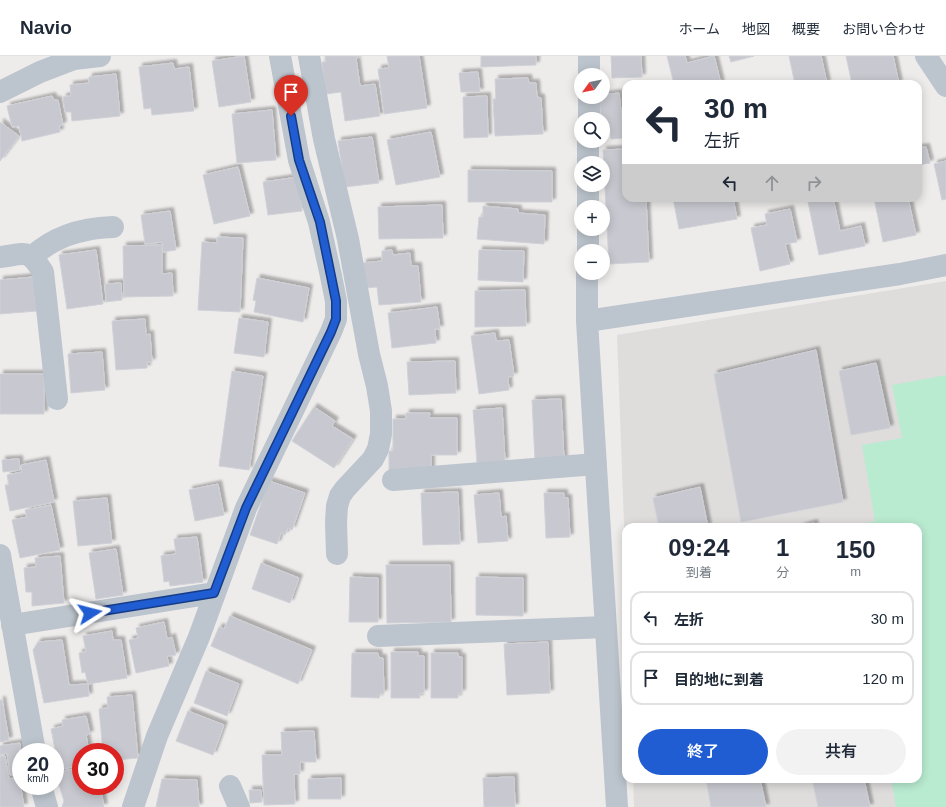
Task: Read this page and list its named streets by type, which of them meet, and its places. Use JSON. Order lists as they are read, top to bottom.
{
  "north": "bottom left",
  "page": {
    "header": "Navio",
    "nav": [
      "ホーム",
      "地図",
      "概要",
      "お問い合わせ"
    ],
    "map_buttons": ["+", "−"],
    "turn": ["30 m", "左折"],
    "eta": [
      "09:24",
      "到着",
      "1",
      "分",
      "150",
      "m"
    ],
    "list": [
      {
        "name": "左折",
        "value": "30 m"
      },
      {
        "name": "目的地に到着",
        "value": "120 m"
      }
    ],
    "buttons": ["終了", "共有"],
    "speed": "20 km/h",
    "limit": "30"
  }
}
